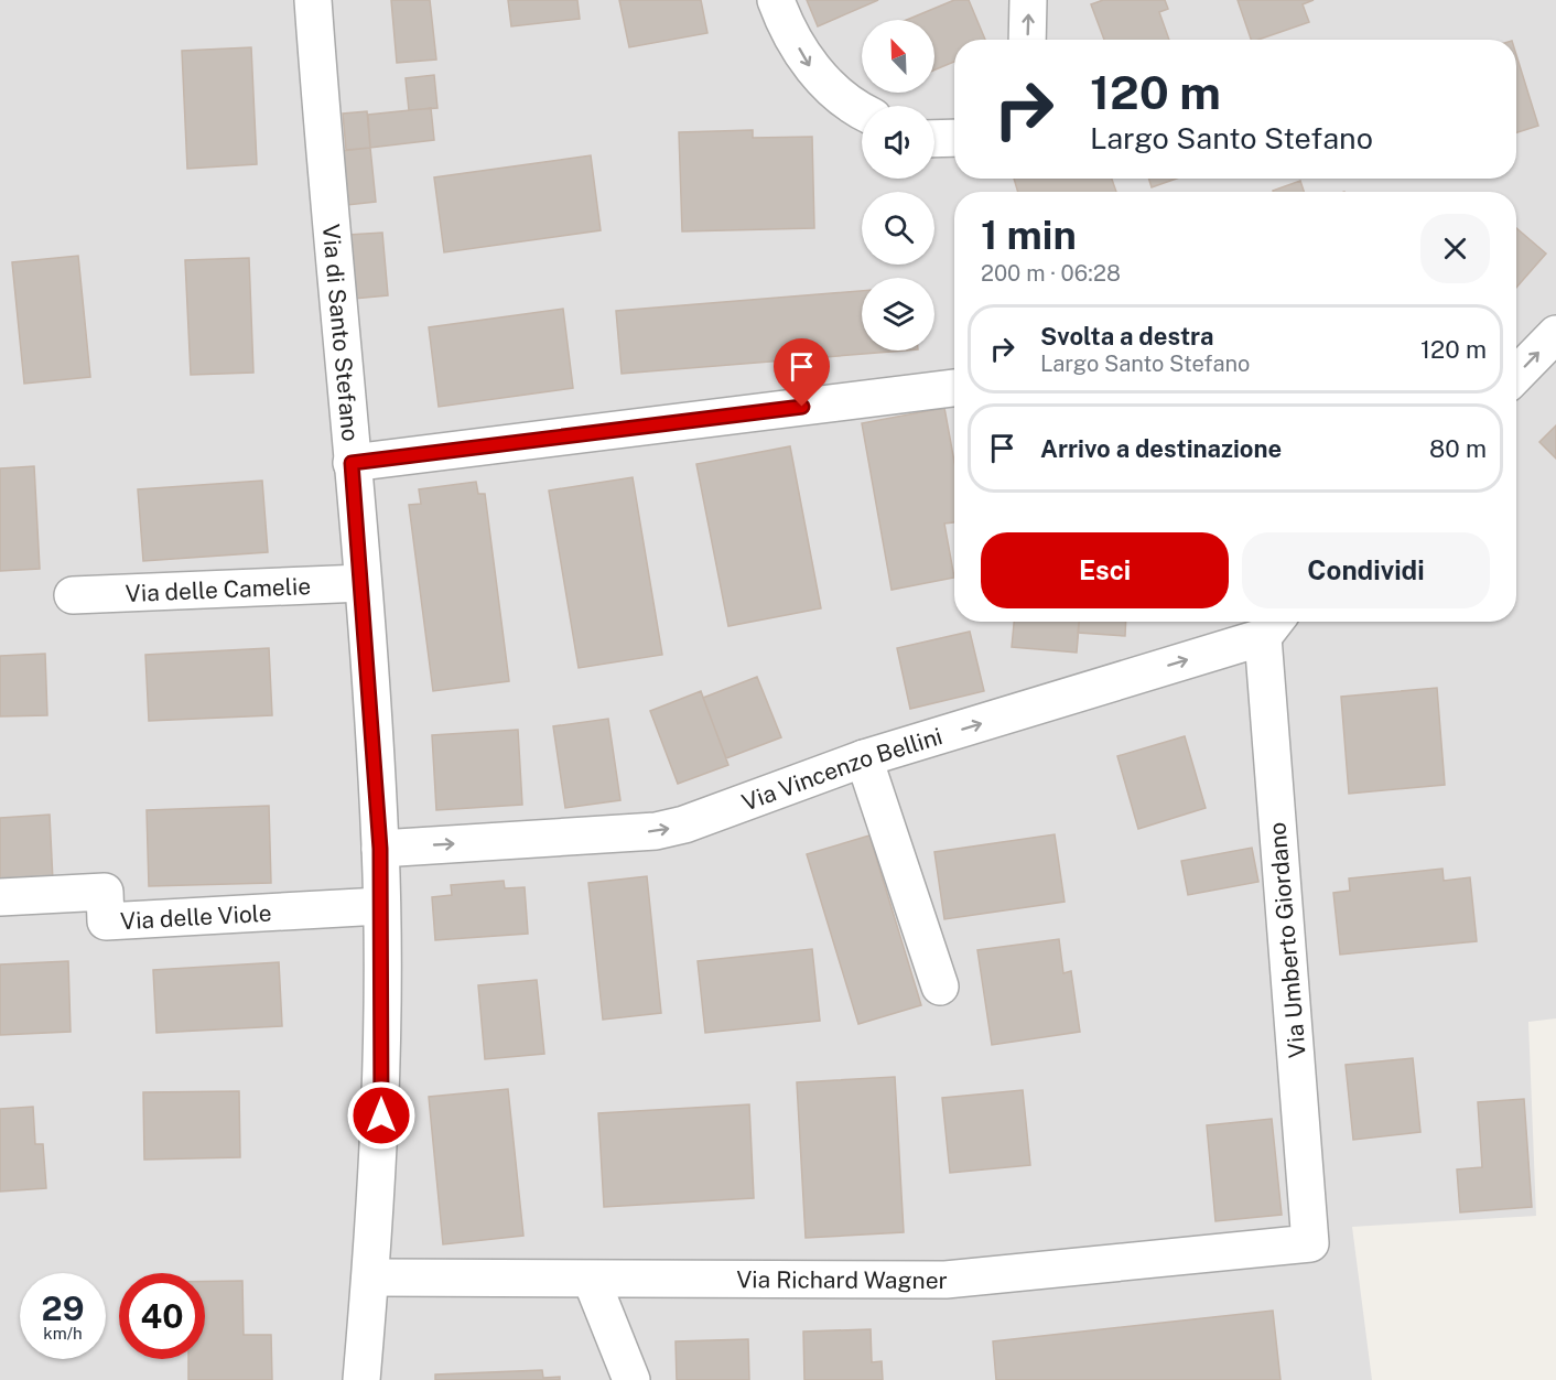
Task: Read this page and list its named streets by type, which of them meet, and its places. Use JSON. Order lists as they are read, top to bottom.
{
  "streets": {
    "street": [
      "Via di Santo Stefano",
      "Via delle Camelie",
      "Via Vincenzo Bellini",
      "Via delle Viole",
      "Via Umberto Giordano",
      "Via Richard Wagner"
    ]
  },
  "crossings": [
    ["Via di Santo Stefano", "Via delle Camelie"],
    ["Via di Santo Stefano", "Via Vincenzo Bellini"],
    ["Via di Santo Stefano", "Via delle Viole"],
    ["Via di Santo Stefano", "Via Richard Wagner"],
    ["Via Vincenzo Bellini", "Via Umberto Giordano"],
    ["Via Umberto Giordano", "Via Richard Wagner"]
  ],
  "one_way": ["Via Vincenzo Bellini"],
  "north": "top left",
  "page": {
    "turn": ["120 m", "Largo Santo Stefano"],
    "heading": ["1 min", "200 m · 06:28"],
    "list": [
      {
        "name": "Svolta a destra",
        "note": "Largo Santo Stefano",
        "value": "120 m"
      },
      {
        "name": "Arrivo a destinazione",
        "value": "80 m"
      }
    ],
    "buttons": ["Esci", "Condividi"],
    "speed": "29 km/h",
    "limit": "40"
  }
}
